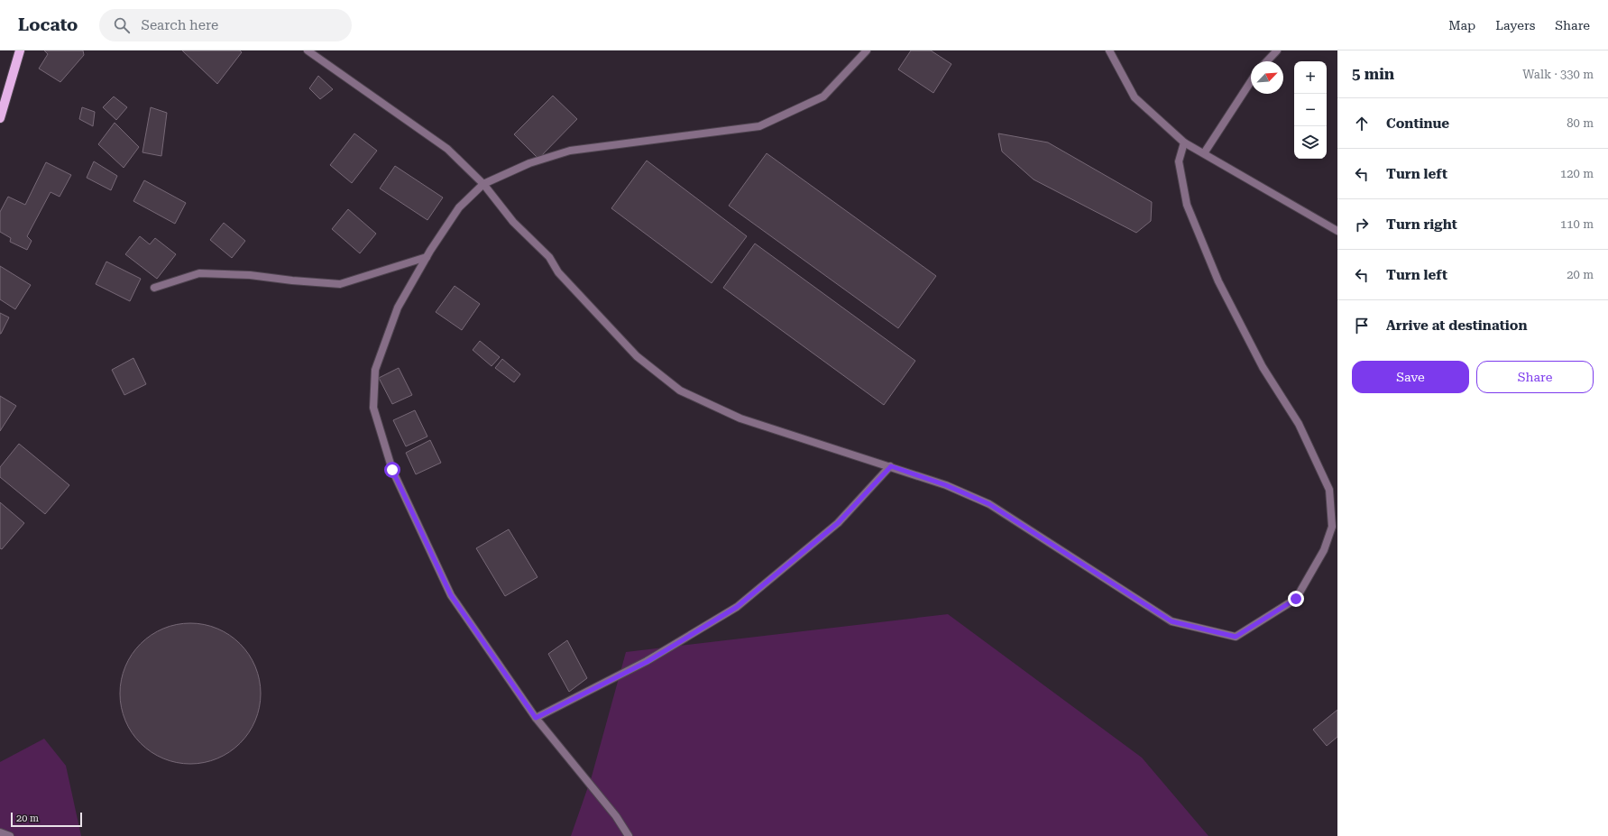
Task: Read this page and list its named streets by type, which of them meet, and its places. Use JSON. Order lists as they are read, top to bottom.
{
  "scale_bar": "20 m",
  "north": "top right",
  "page": {
    "header": "Locato",
    "search": "Search here",
    "nav": ["Map", "Layers", "Share"],
    "heading": ["5 min", "Walk · 330 m"],
    "map_buttons": ["+", "−"],
    "list": [
      ["Continue", "80 m"],
      ["Turn left", "120 m"],
      ["Turn right", "110 m"],
      ["Turn left", "20 m"],
      "Arrive at destination"
    ],
    "buttons": ["Save", "Share"],
    "scale": "20 m"
  }
}
